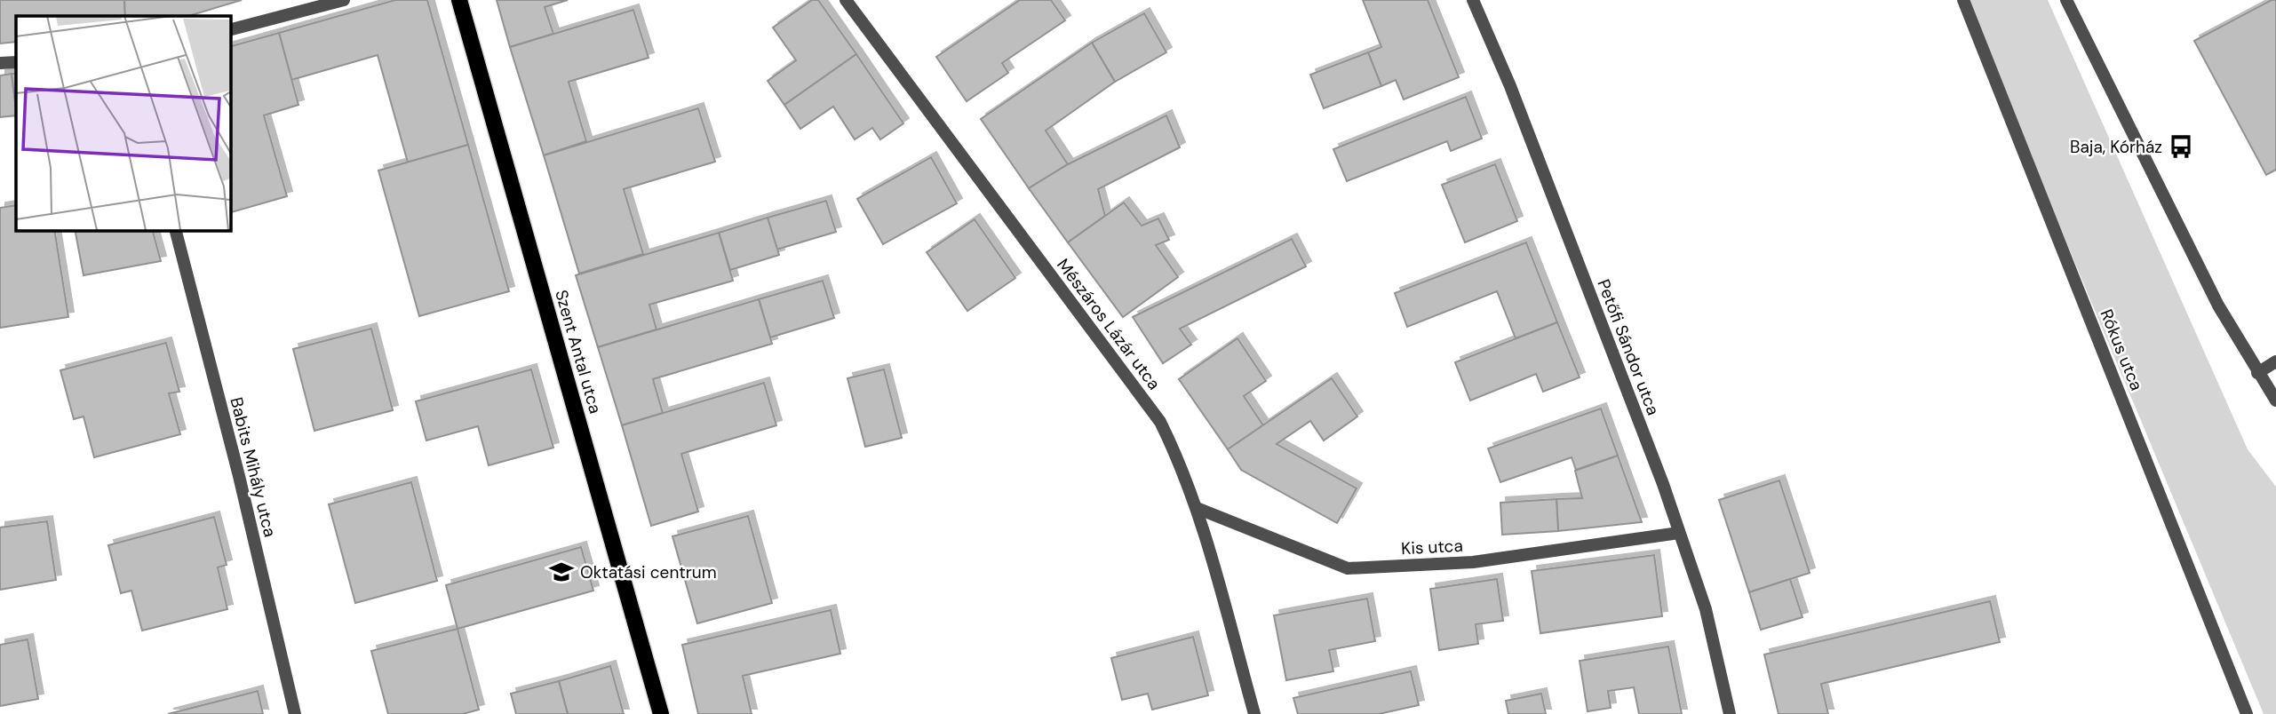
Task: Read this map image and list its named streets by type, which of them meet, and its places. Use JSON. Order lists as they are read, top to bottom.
{
  "streets": {
    "main road": ["Szent Antal utca"],
    "street": [
      "Mészáros Lázár utca",
      "Petőfi Sándor utca",
      "Rókus utca",
      "Babits Mihály utca",
      "Kis utca"
    ]
  },
  "crossings": [
    ["Mészáros Lázár utca", "Kis utca"],
    ["Petőfi Sándor utca", "Kis utca"]
  ],
  "places": {
    "bus stop": ["Baja, Kórház"],
    "school or university": ["Oktatási centrum"]
  }
}
